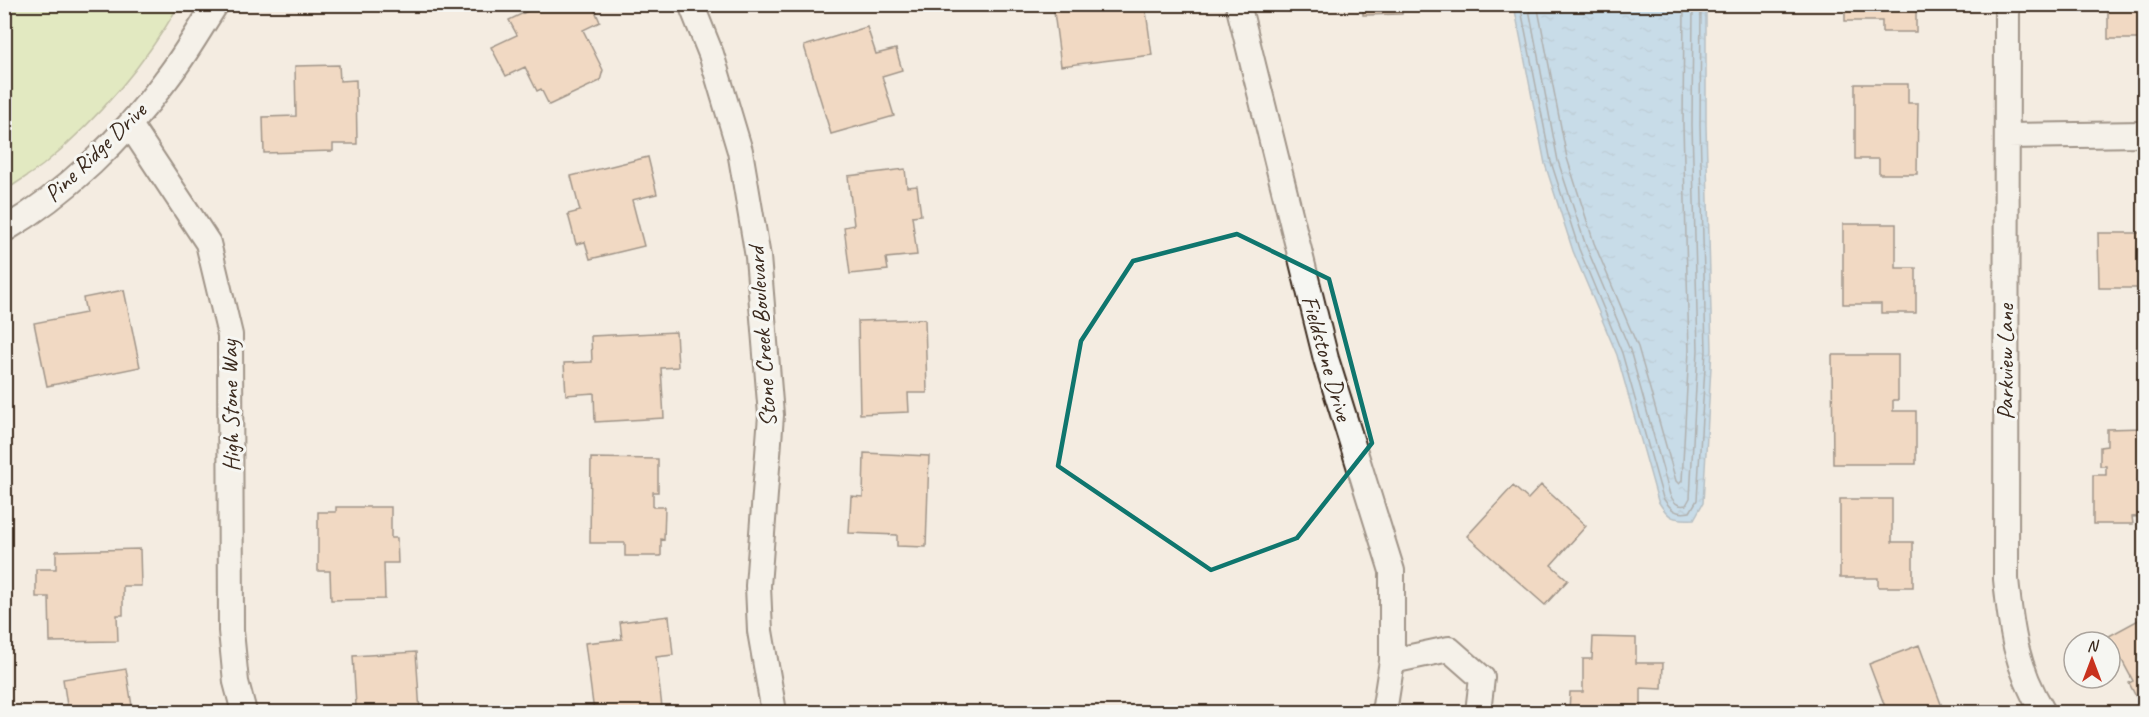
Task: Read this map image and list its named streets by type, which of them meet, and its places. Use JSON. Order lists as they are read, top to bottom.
{
  "streets": {
    "street": [
      "Pine Ridge Drive",
      "Stone Creek Boulevard",
      "Fieldstone Drive",
      "Parkview Lane",
      "High Stone Way"
    ]
  },
  "crossings": [
    ["Pine Ridge Drive", "High Stone Way"]
  ],
  "north": "top"
}
